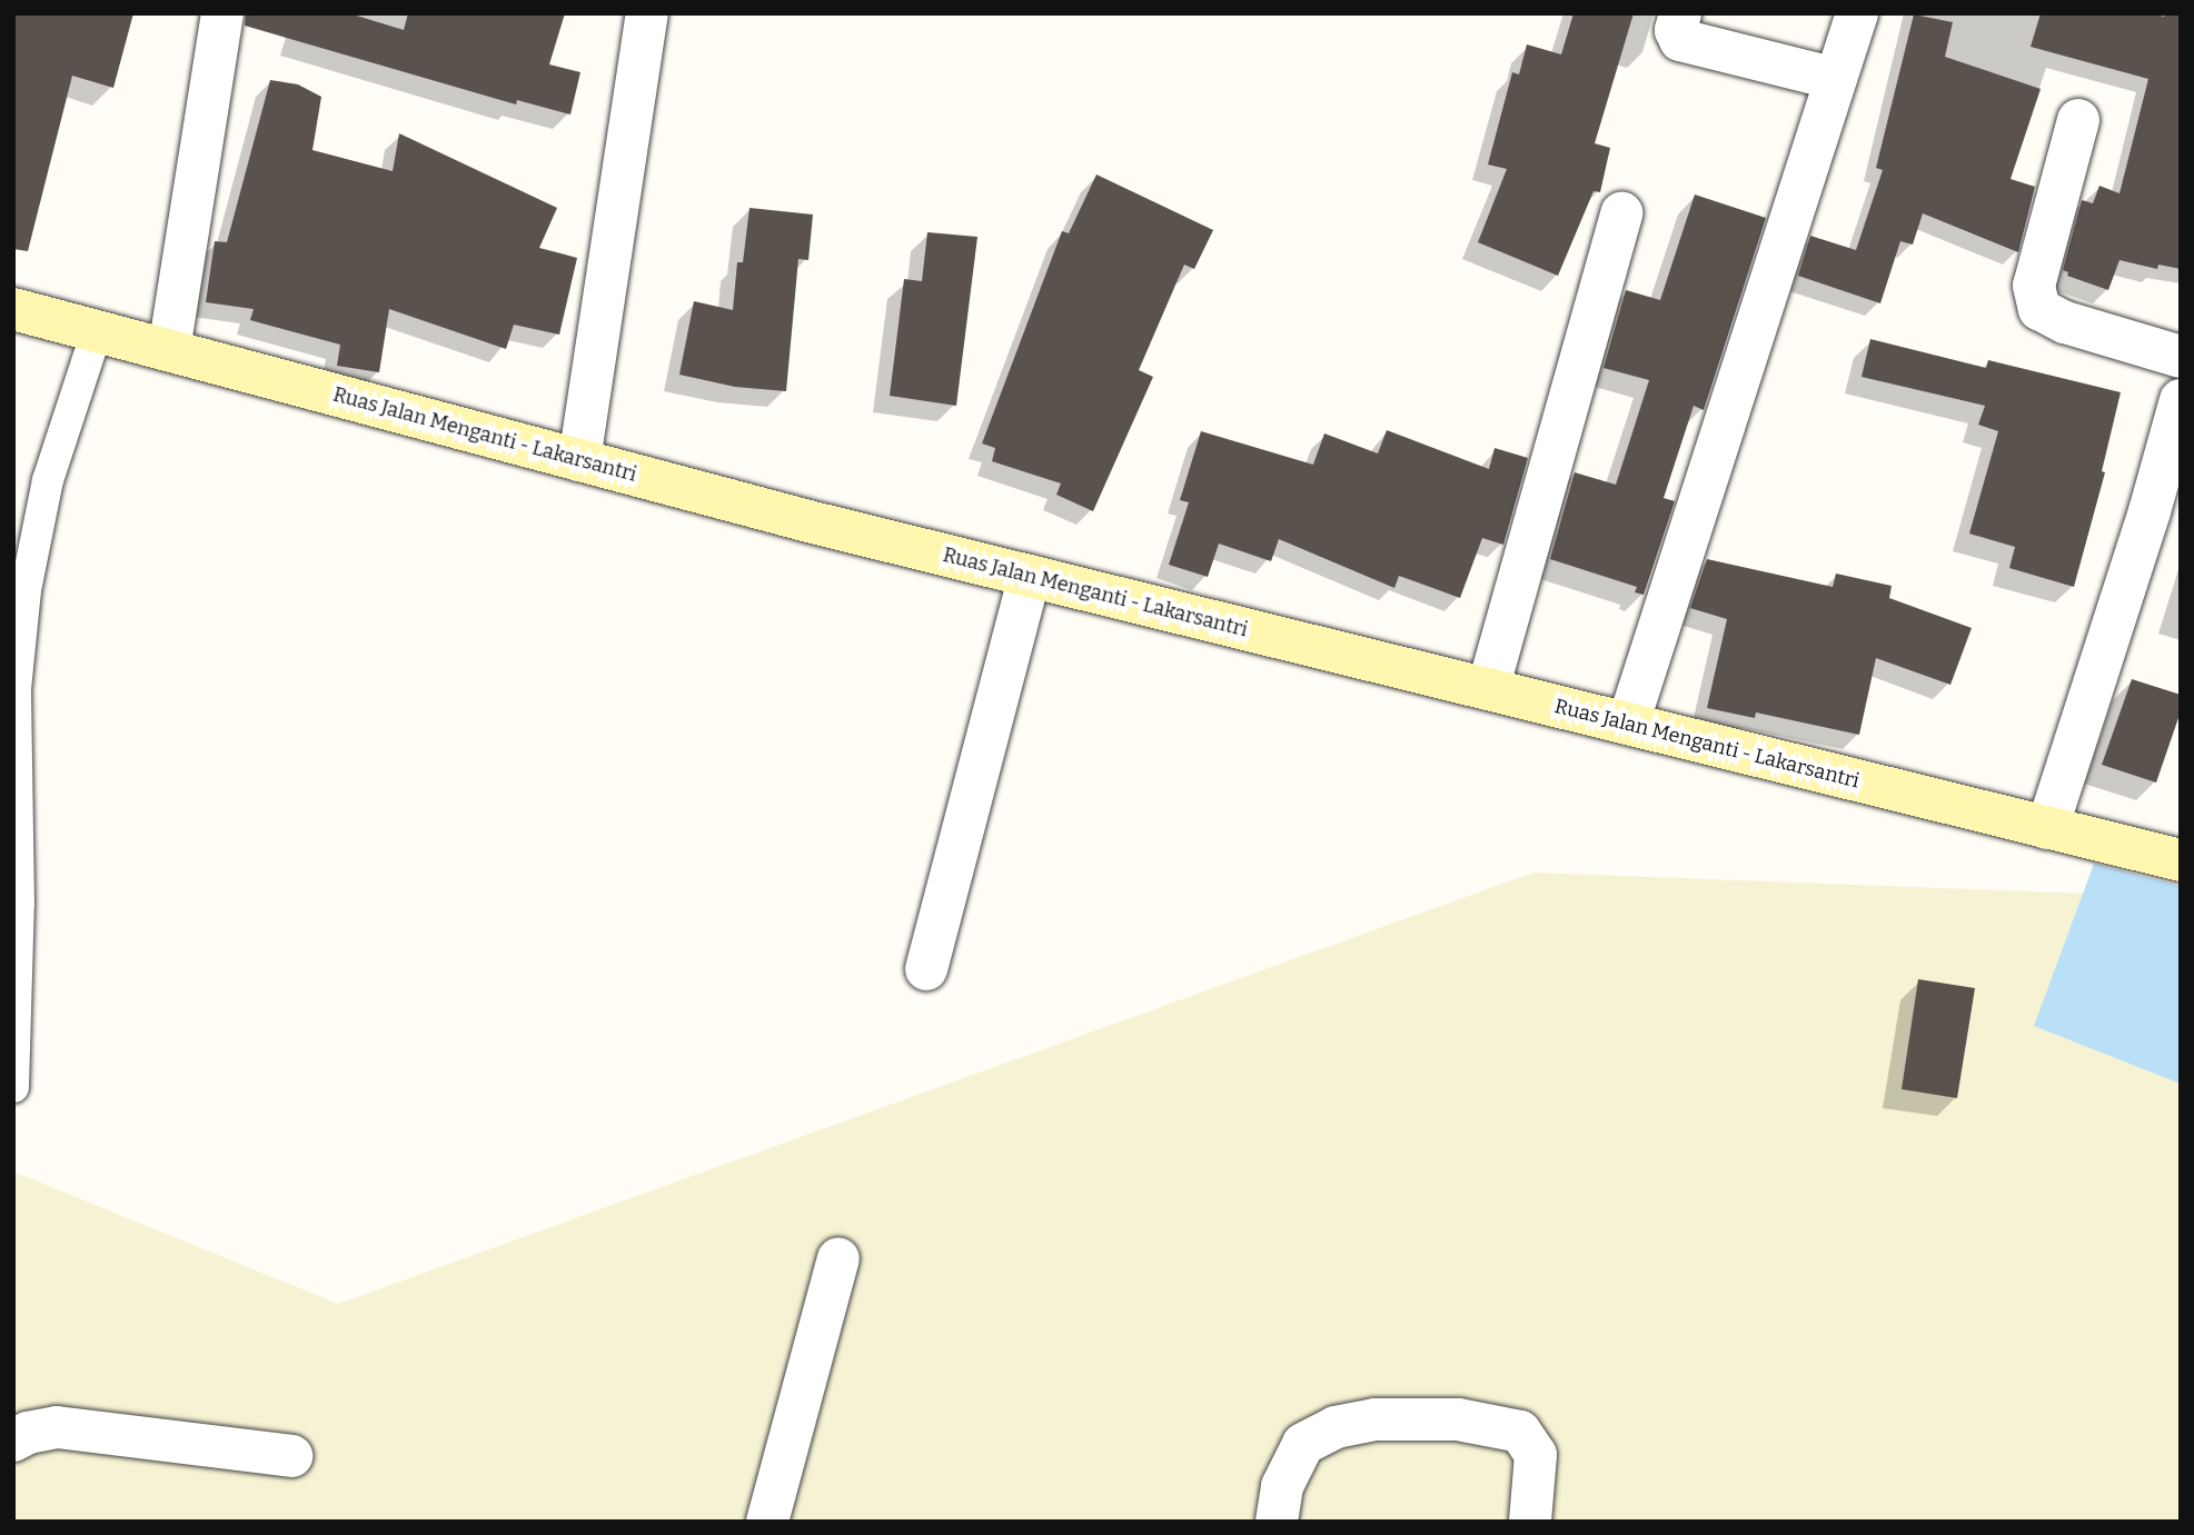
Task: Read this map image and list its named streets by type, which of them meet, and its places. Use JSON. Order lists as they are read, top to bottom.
{
  "streets": {
    "main road": ["Ruas Jalan Menganti - Lakarsantri"]
  }
}
